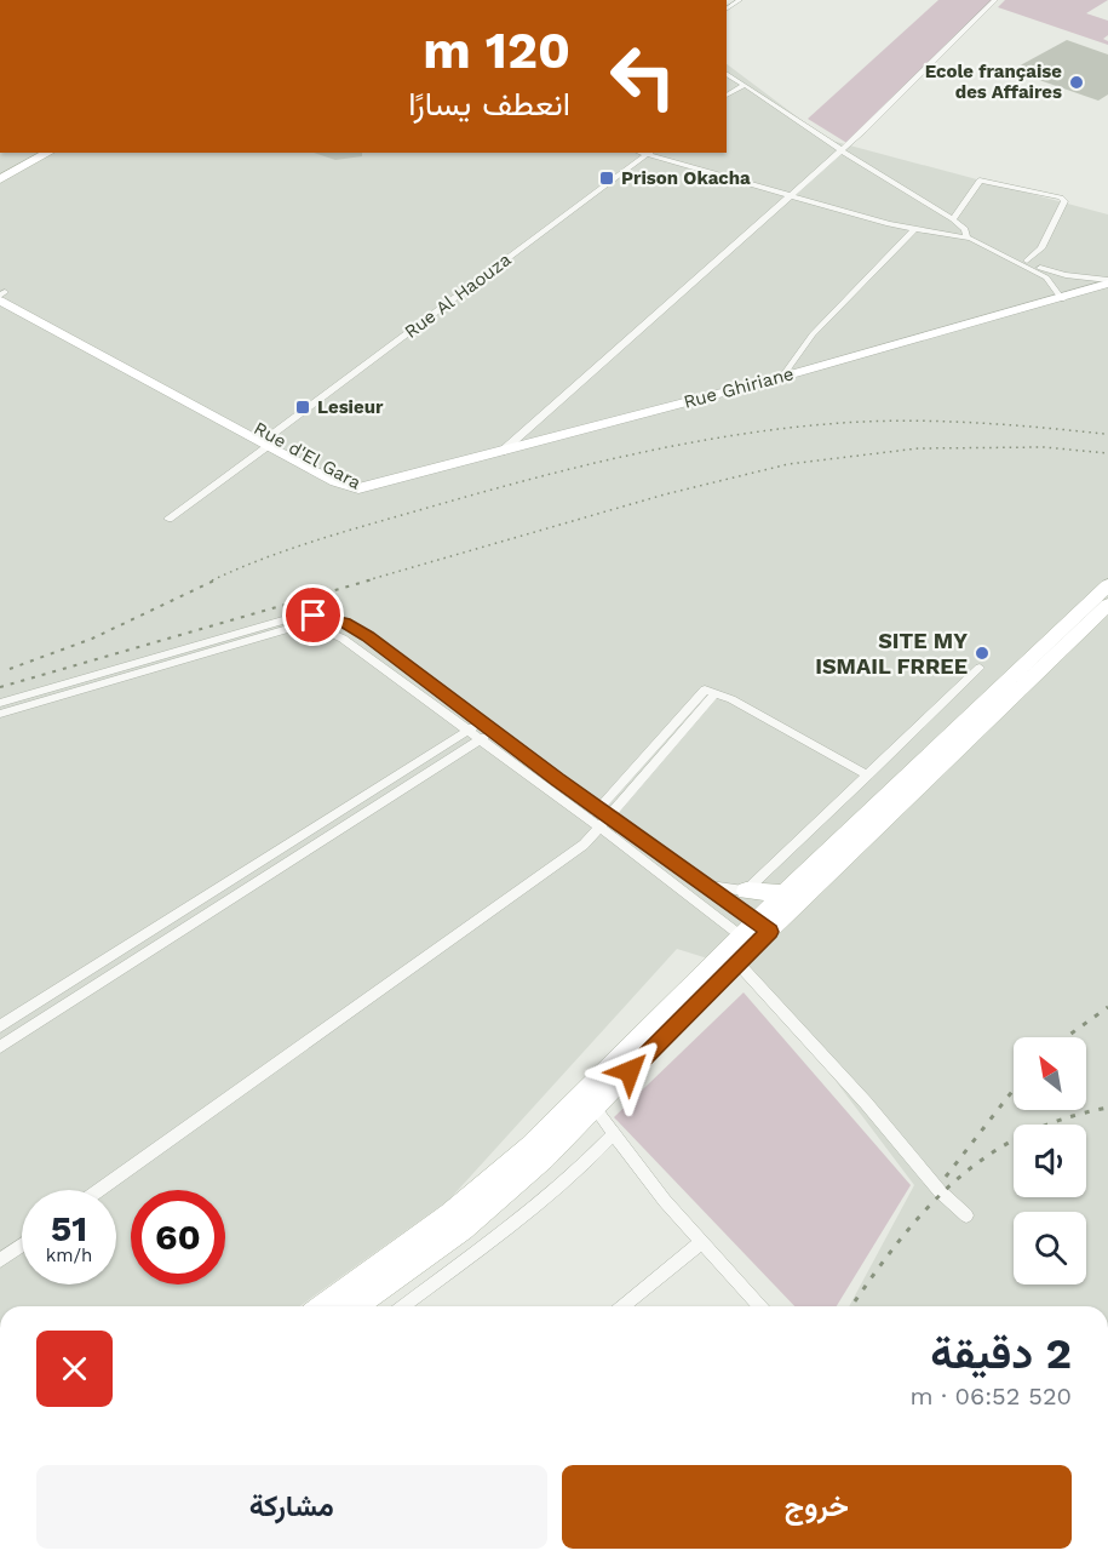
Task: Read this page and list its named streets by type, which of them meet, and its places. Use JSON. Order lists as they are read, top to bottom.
{
  "streets": {
    "street": ["Rue Al Haouza", "Rue Ghiriane", "Rue d'El Gara"]
  },
  "crossings": [
    ["Rue Al Haouza", "Rue d'El Gara"],
    ["Rue Ghiriane", "Rue d'El Gara"]
  ],
  "places": {
    "other": ["Ecole française des Affaires", "SITE MY ISMAIL FRREE"],
    "transit": ["Prison Okacha", "Lesieur"]
  },
  "north": "top left",
  "page": {
    "turn": ["120 m", "انعطف يسارًا"],
    "speed": "51 km/h",
    "limit": "60",
    "heading": ["2 دقيقة", "520 m · 06:52"],
    "buttons": ["خروج", "مشاركة"]
  }
}
